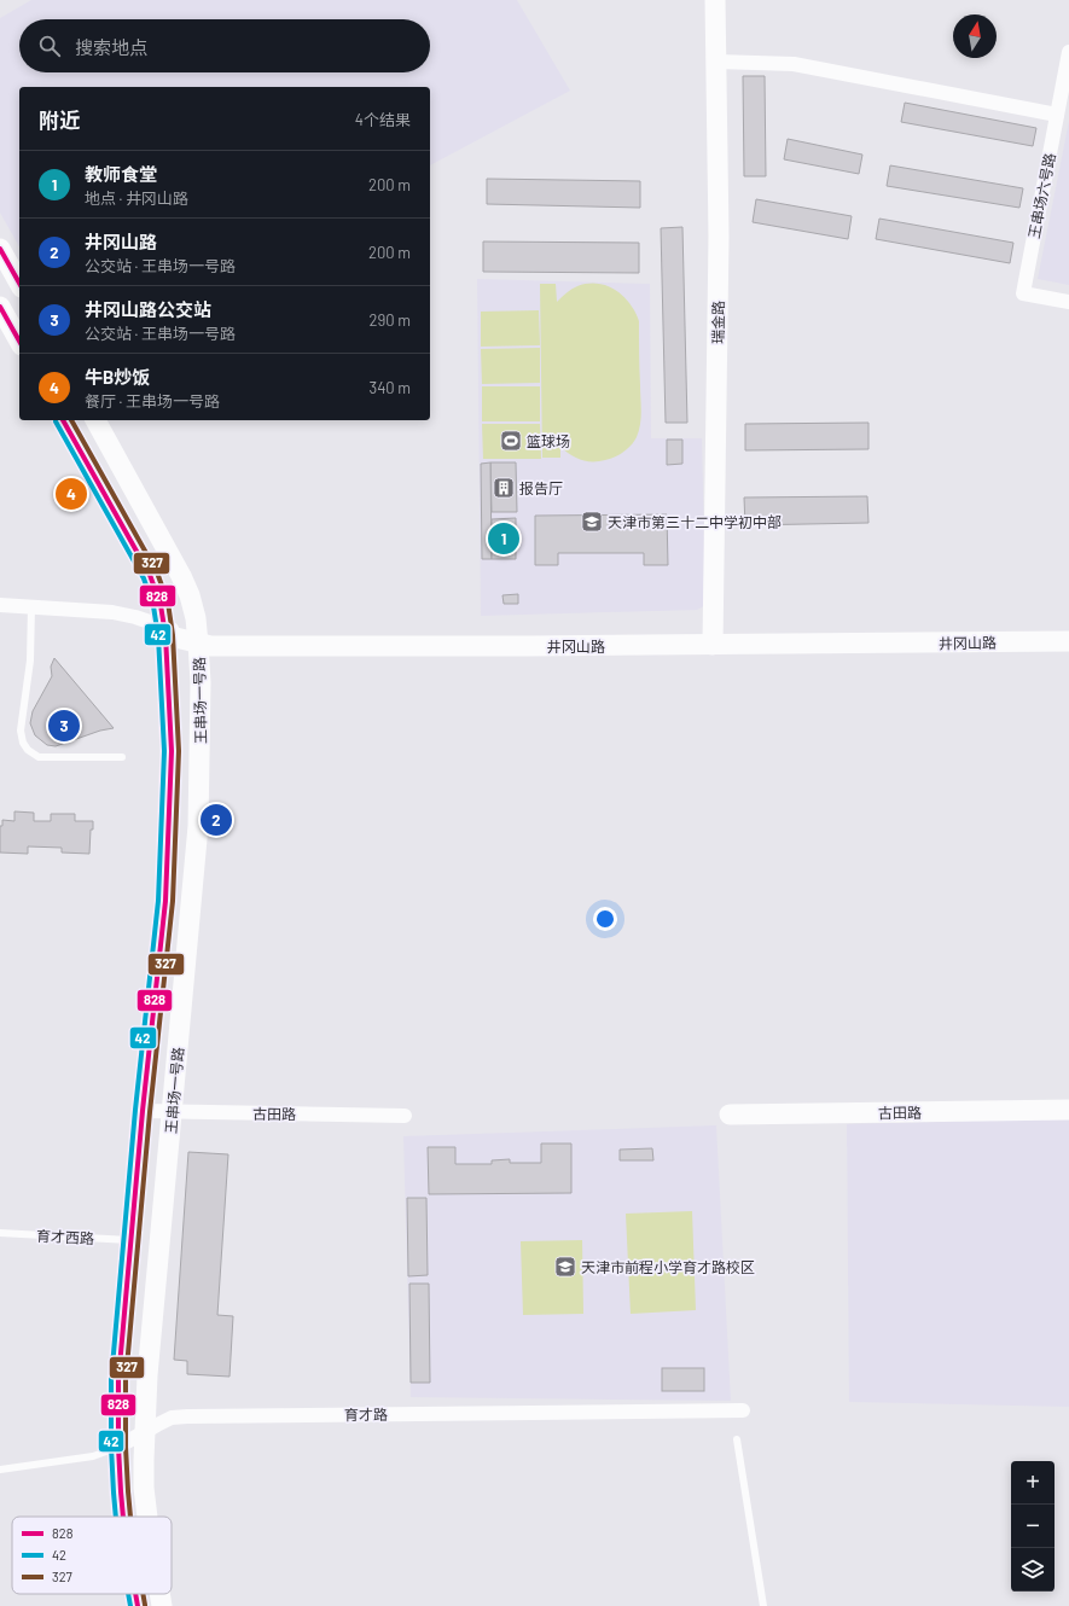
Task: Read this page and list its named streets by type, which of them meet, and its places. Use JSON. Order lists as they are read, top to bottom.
{
  "streets": {
    "main road": [
      "瑞金路",
      "井冈山路",
      "王串场一号路",
      "古田路"
    ],
    "street": ["王串场六号路", "育才路"],
    "lane": ["育才西路"]
  },
  "crossings": [
    ["瑞金路", "井冈山路"],
    ["井冈山路", "王串场一号路"],
    ["王串场一号路", "古田路"],
    ["王串场一号路", "育才西路"],
    ["王串场一号路", "育才路"]
  ],
  "places": {
    "sports": ["篮球场"],
    "building": ["报告厅"],
    "school or university": ["天津市第三十二中学初中部", "天津市前程小学育才路校区"]
  },
  "lines": ["transit line 828", "transit line 327", "transit line 42"],
  "legend": ["828", "42", "327"],
  "north": "top",
  "page": {
    "search": "搜索地点",
    "heading": ["附近", "4个结果"],
    "list": [
      {
        "mark": "1",
        "name": "教师食堂",
        "note": "地点 · 井冈山路",
        "value": "200 m"
      },
      {
        "mark": "2",
        "name": "井冈山路",
        "note": "公交站 · 王串场一号路",
        "value": "200 m"
      },
      {
        "mark": "3",
        "name": "井冈山路公交站",
        "note": "公交站 · 王串场一号路",
        "value": "290 m"
      },
      {
        "mark": "4",
        "name": "牛B炒饭",
        "note": "餐厅 · 王串场一号路",
        "value": "340 m"
      }
    ],
    "pins": [
      "4",
      "1",
      "3",
      "2"
    ],
    "map_buttons": ["+", "−"]
  }
}
